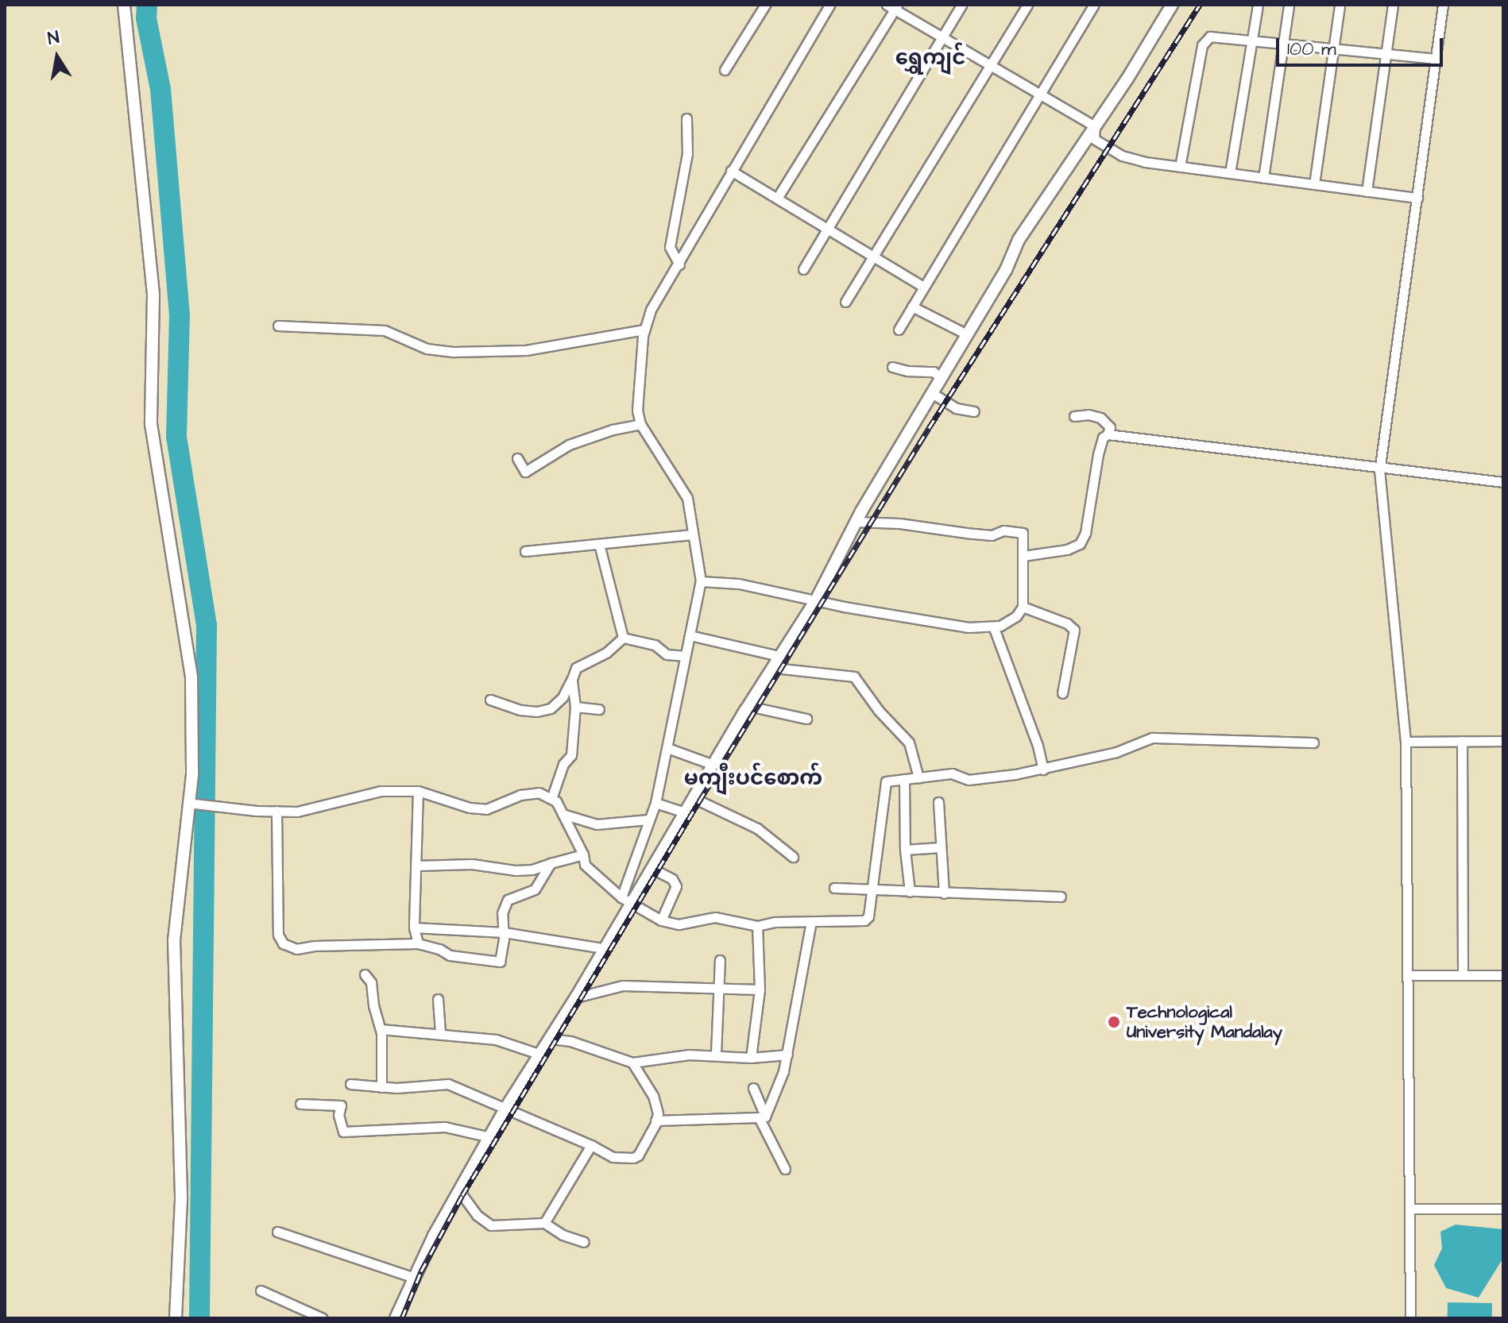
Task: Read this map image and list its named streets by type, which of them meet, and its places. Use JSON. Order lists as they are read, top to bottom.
{
  "districts": ["ရွှေကျင်", "မကျီးပင်စောက်"],
  "places": ["Technological University Mandalay"],
  "scale_bar": "100 m",
  "north": "top"
}
